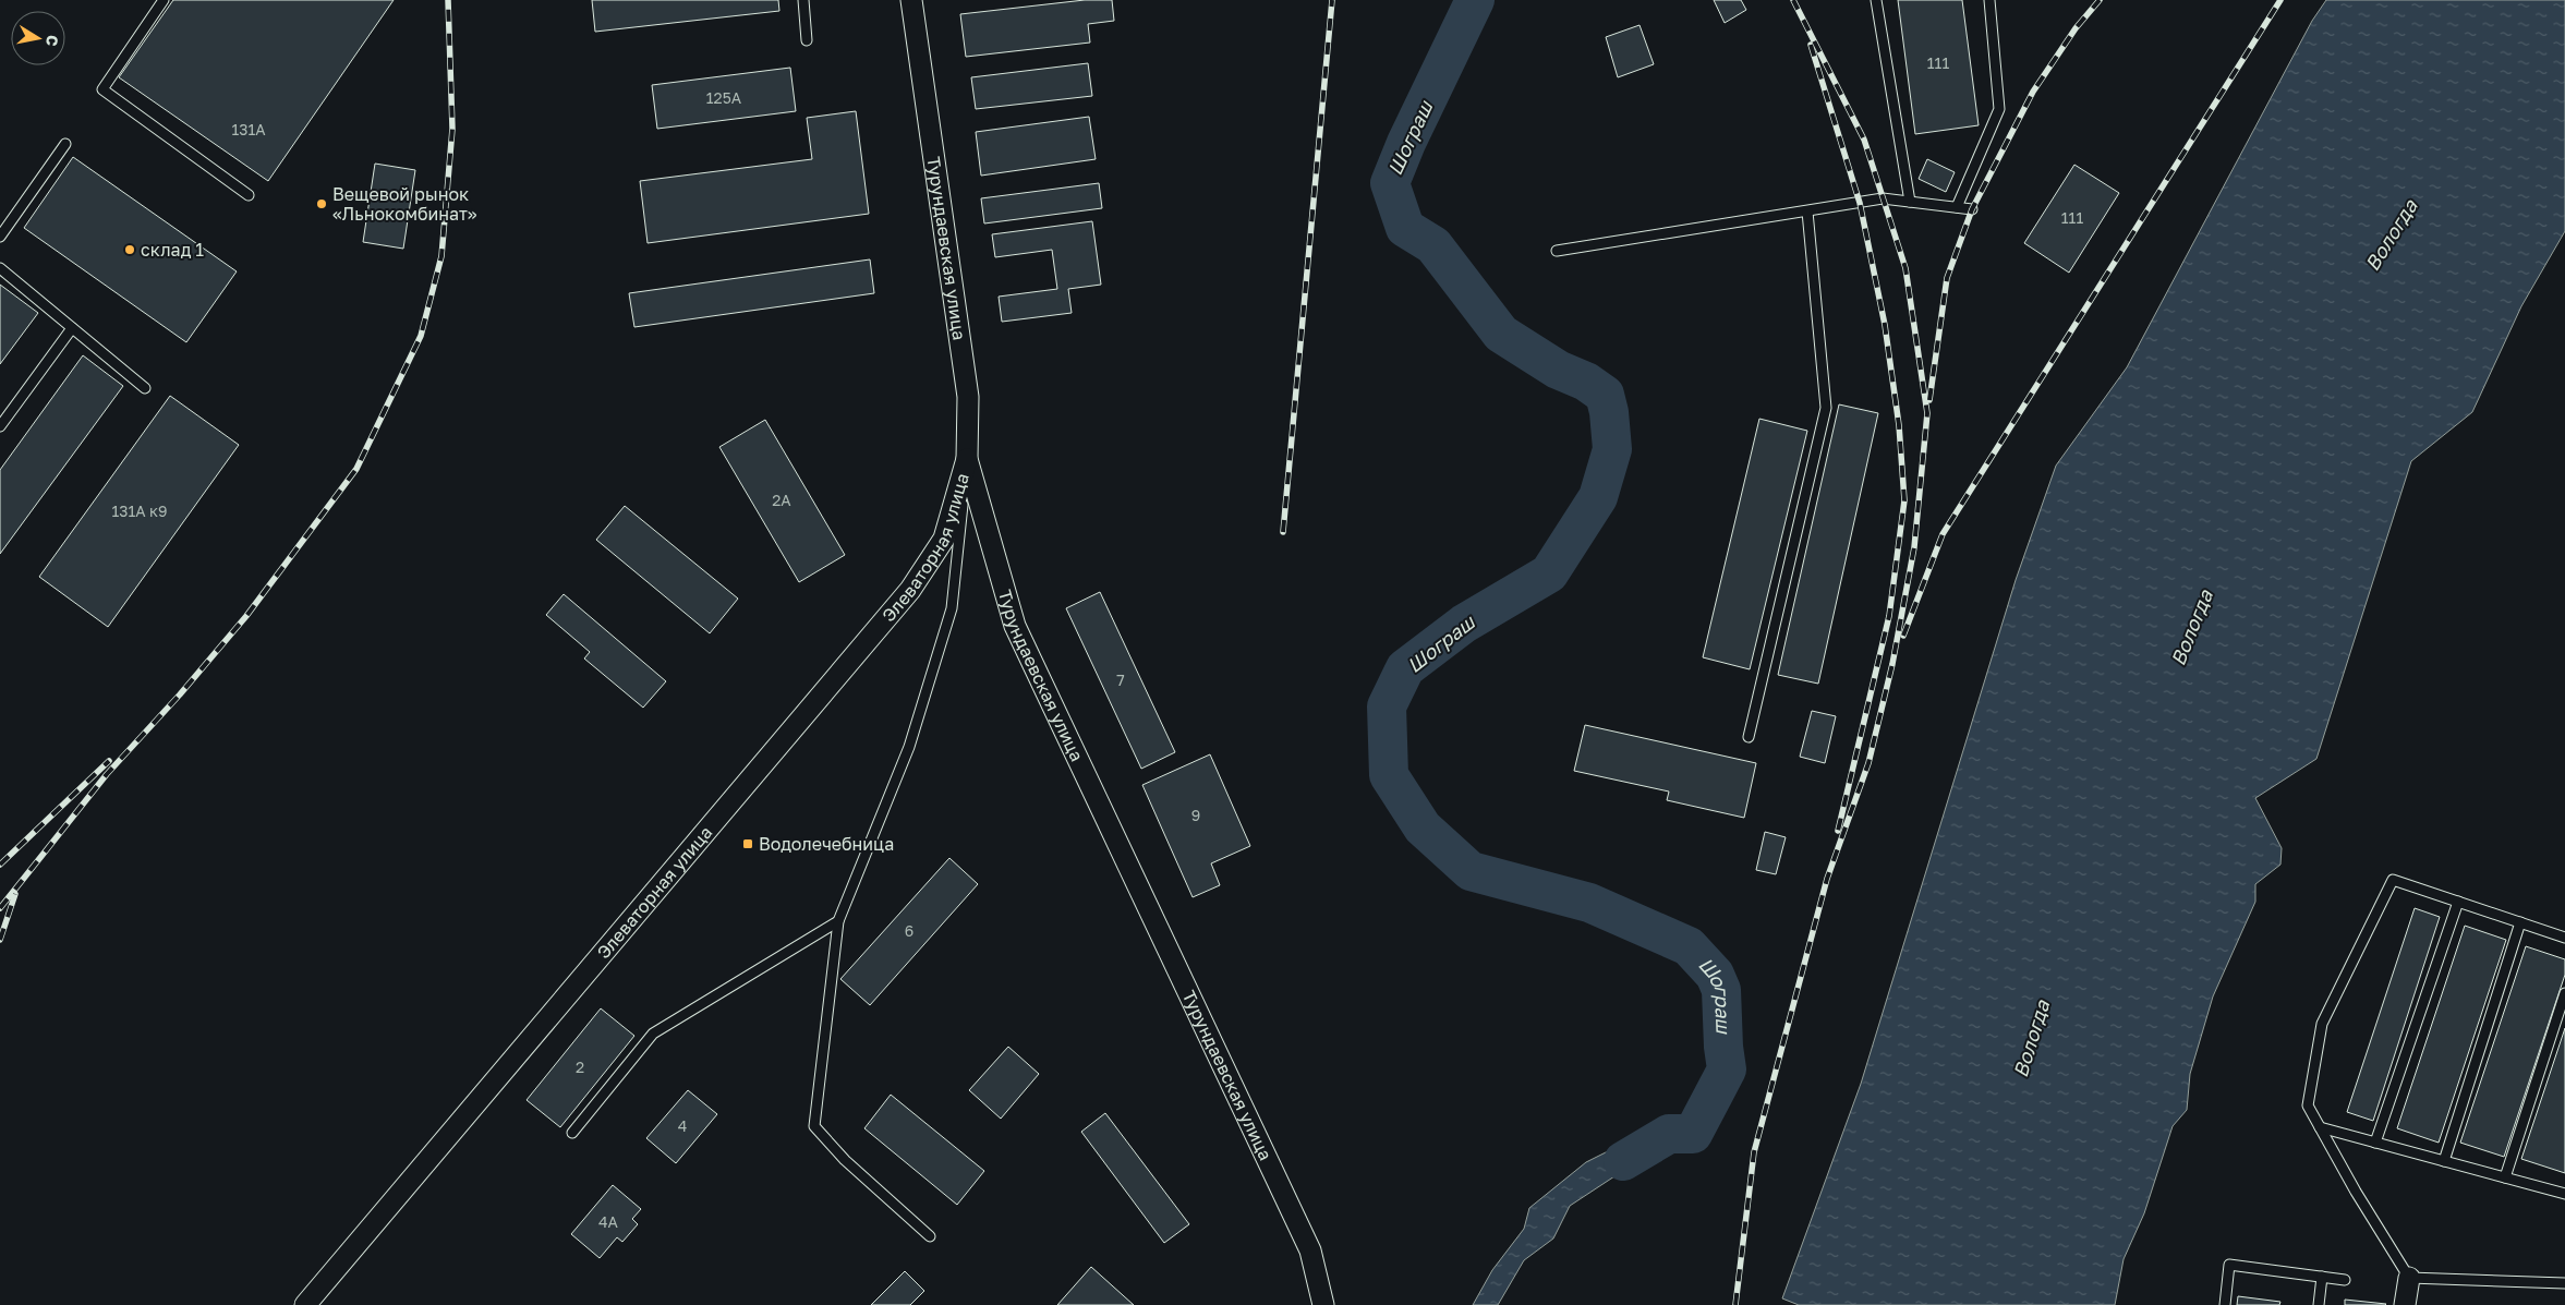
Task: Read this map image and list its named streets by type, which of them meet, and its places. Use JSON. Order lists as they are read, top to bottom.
{
  "streets": {
    "street": ["Турундаевская улица", "Элеваторная улица"]
  },
  "crossings": [
    ["Турундаевская улица", "Элеваторная улица"]
  ],
  "water": ["Шограш", "Вологда"],
  "places": {
    "other": ["Вещевой рынок «Льнокомбинат»", "склад 1"],
    "transit": ["Водолечебница"]
  },
  "house_numbers": [
    "111",
    "125А",
    "131А",
    "111",
    "2А",
    "131А к9",
    "7",
    "9",
    "6",
    "2",
    "4",
    "4А"
  ],
  "north": "right"
}
